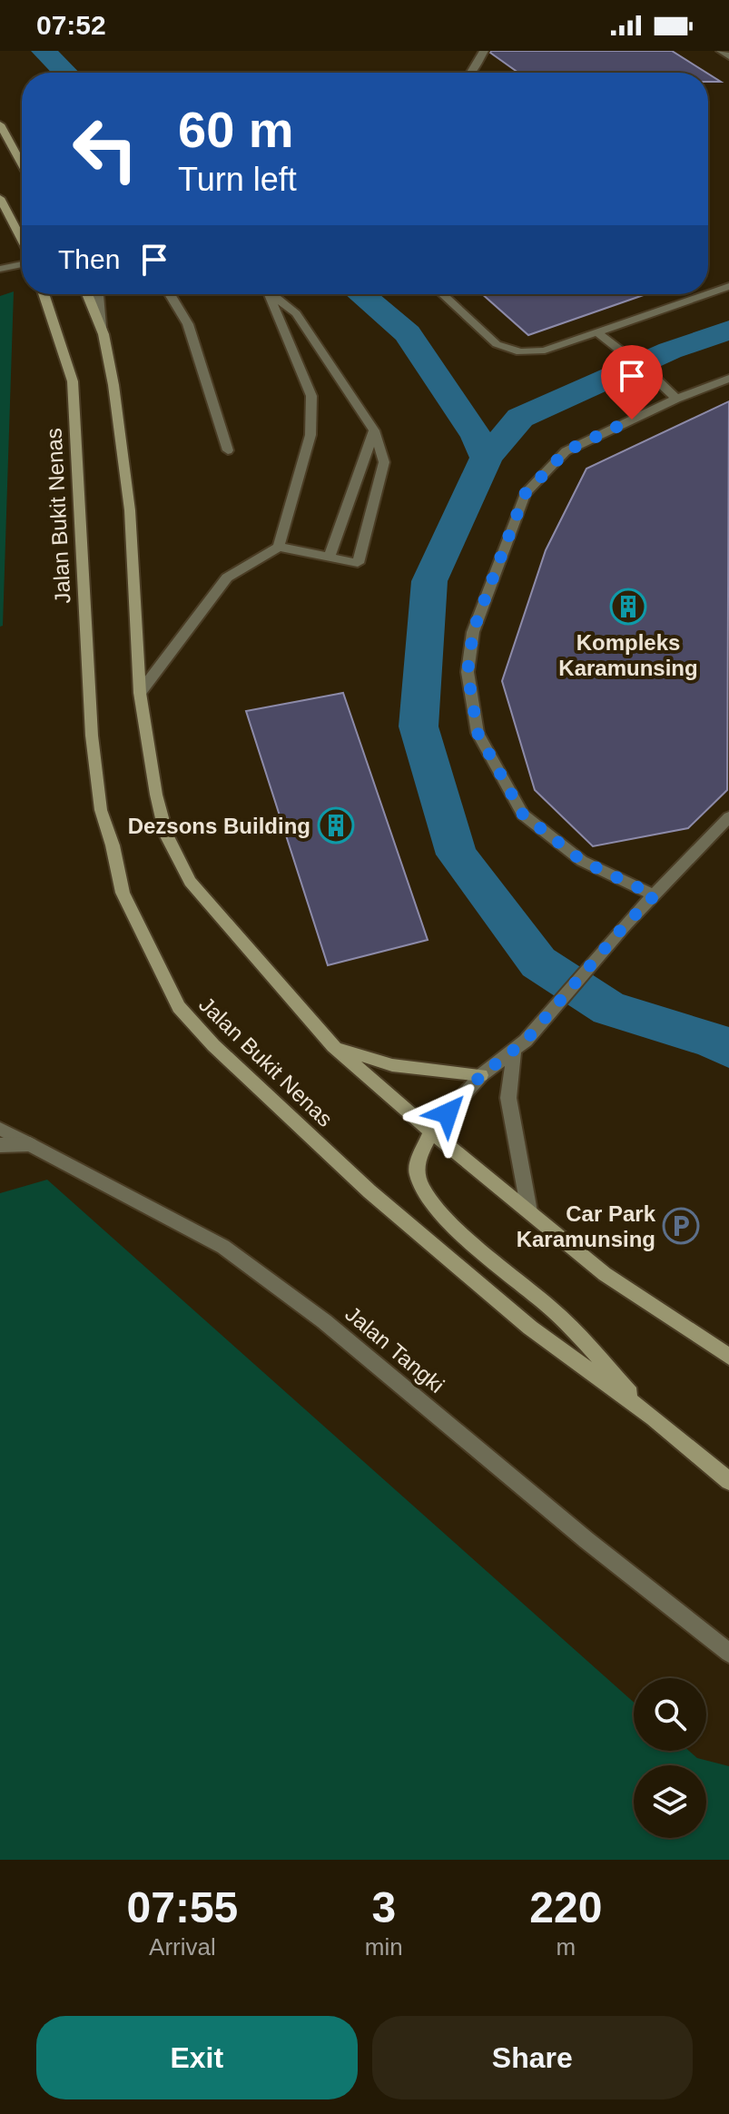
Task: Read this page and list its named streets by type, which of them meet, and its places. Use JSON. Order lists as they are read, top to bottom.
{
  "streets": {
    "main road": ["Jalan Bukit Nenas"],
    "street": ["Jalan Tangki"]
  },
  "places": {
    "building": ["Kompleks Karamunsing", "Dezsons Building"],
    "parking": ["Car Park Karamunsing"]
  },
  "page": {
    "status": "07:52",
    "turn": ["60 m", "Turn left"],
    "then": "Then",
    "eta": [
      "07:55",
      "Arrival",
      "3",
      "min",
      "220",
      "m"
    ],
    "buttons": ["Exit", "Share"]
  }
}
